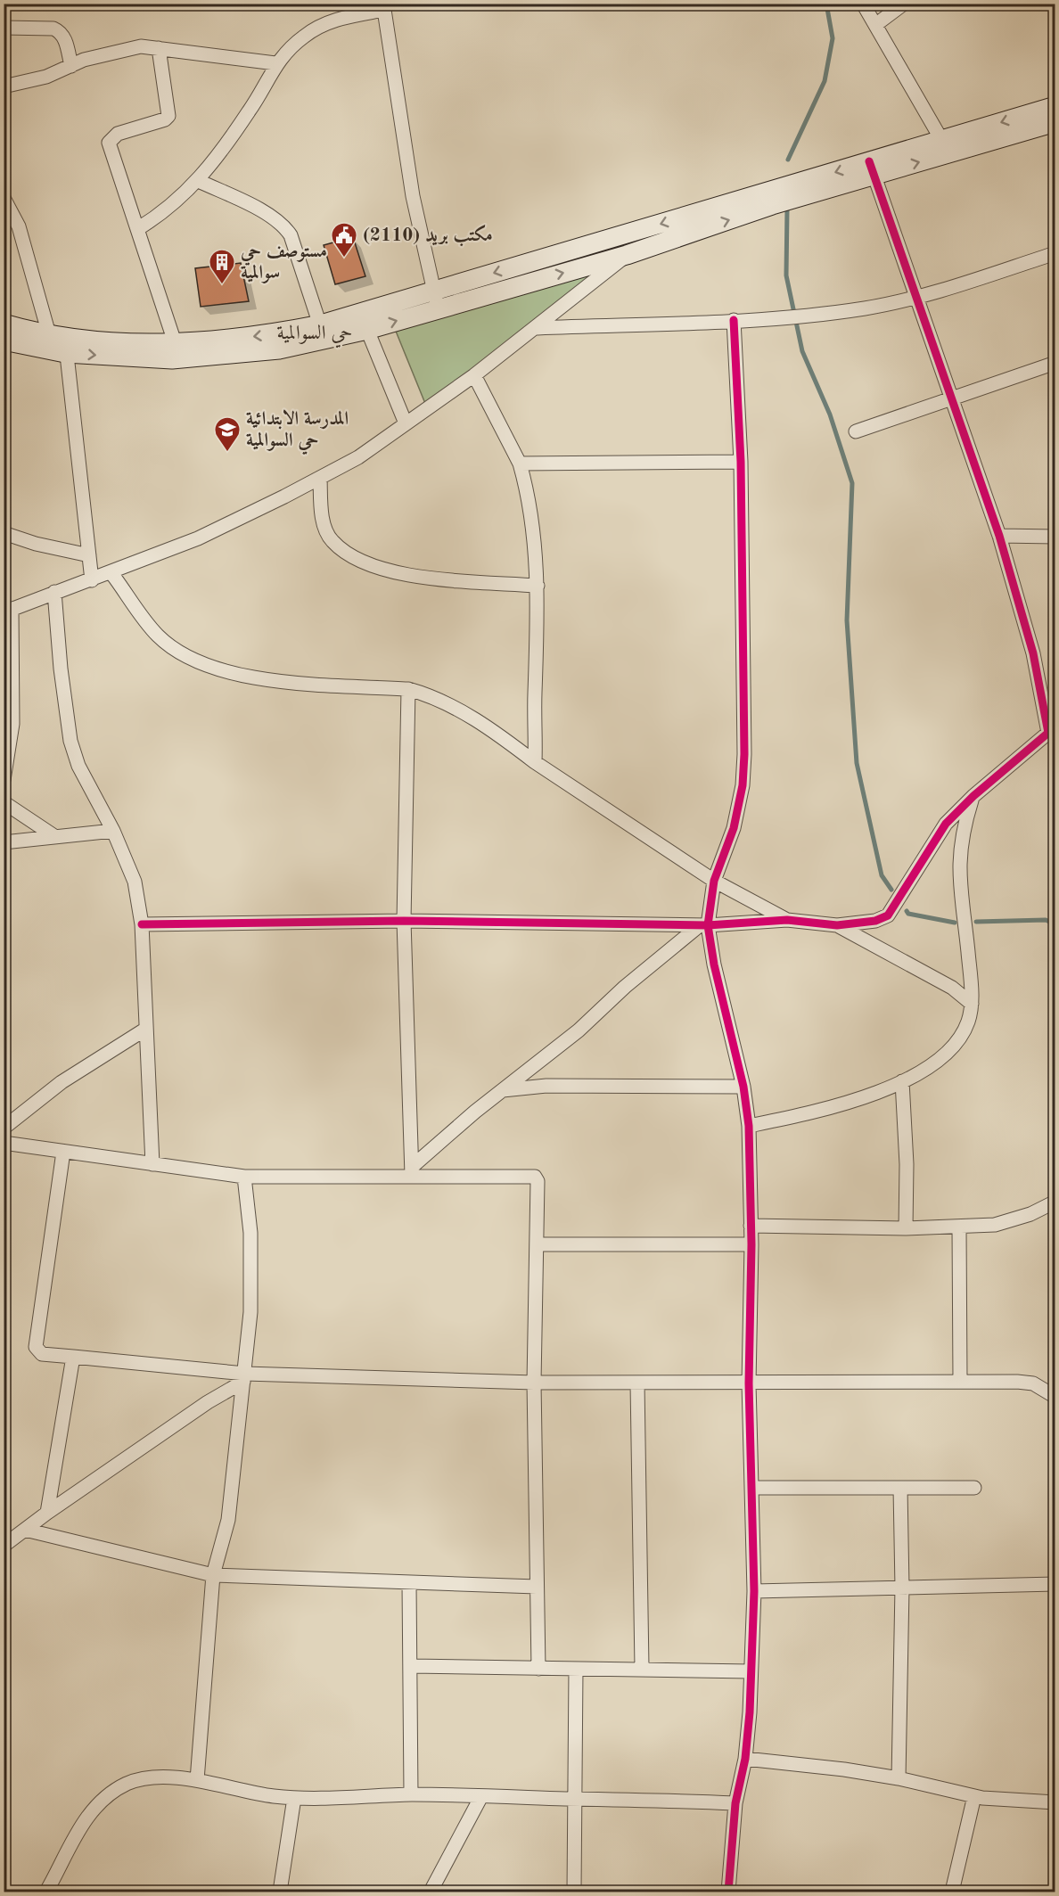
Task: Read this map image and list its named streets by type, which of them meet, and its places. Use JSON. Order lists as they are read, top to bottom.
{
  "districts": ["حي السوالمية"],
  "places": {
    "public building": ["مكتب بريد (2110)"],
    "building": ["مستوصف حي سوالمية"],
    "school or university": ["المدرسة الابتدائية حي السوالمية"]
  }
}
